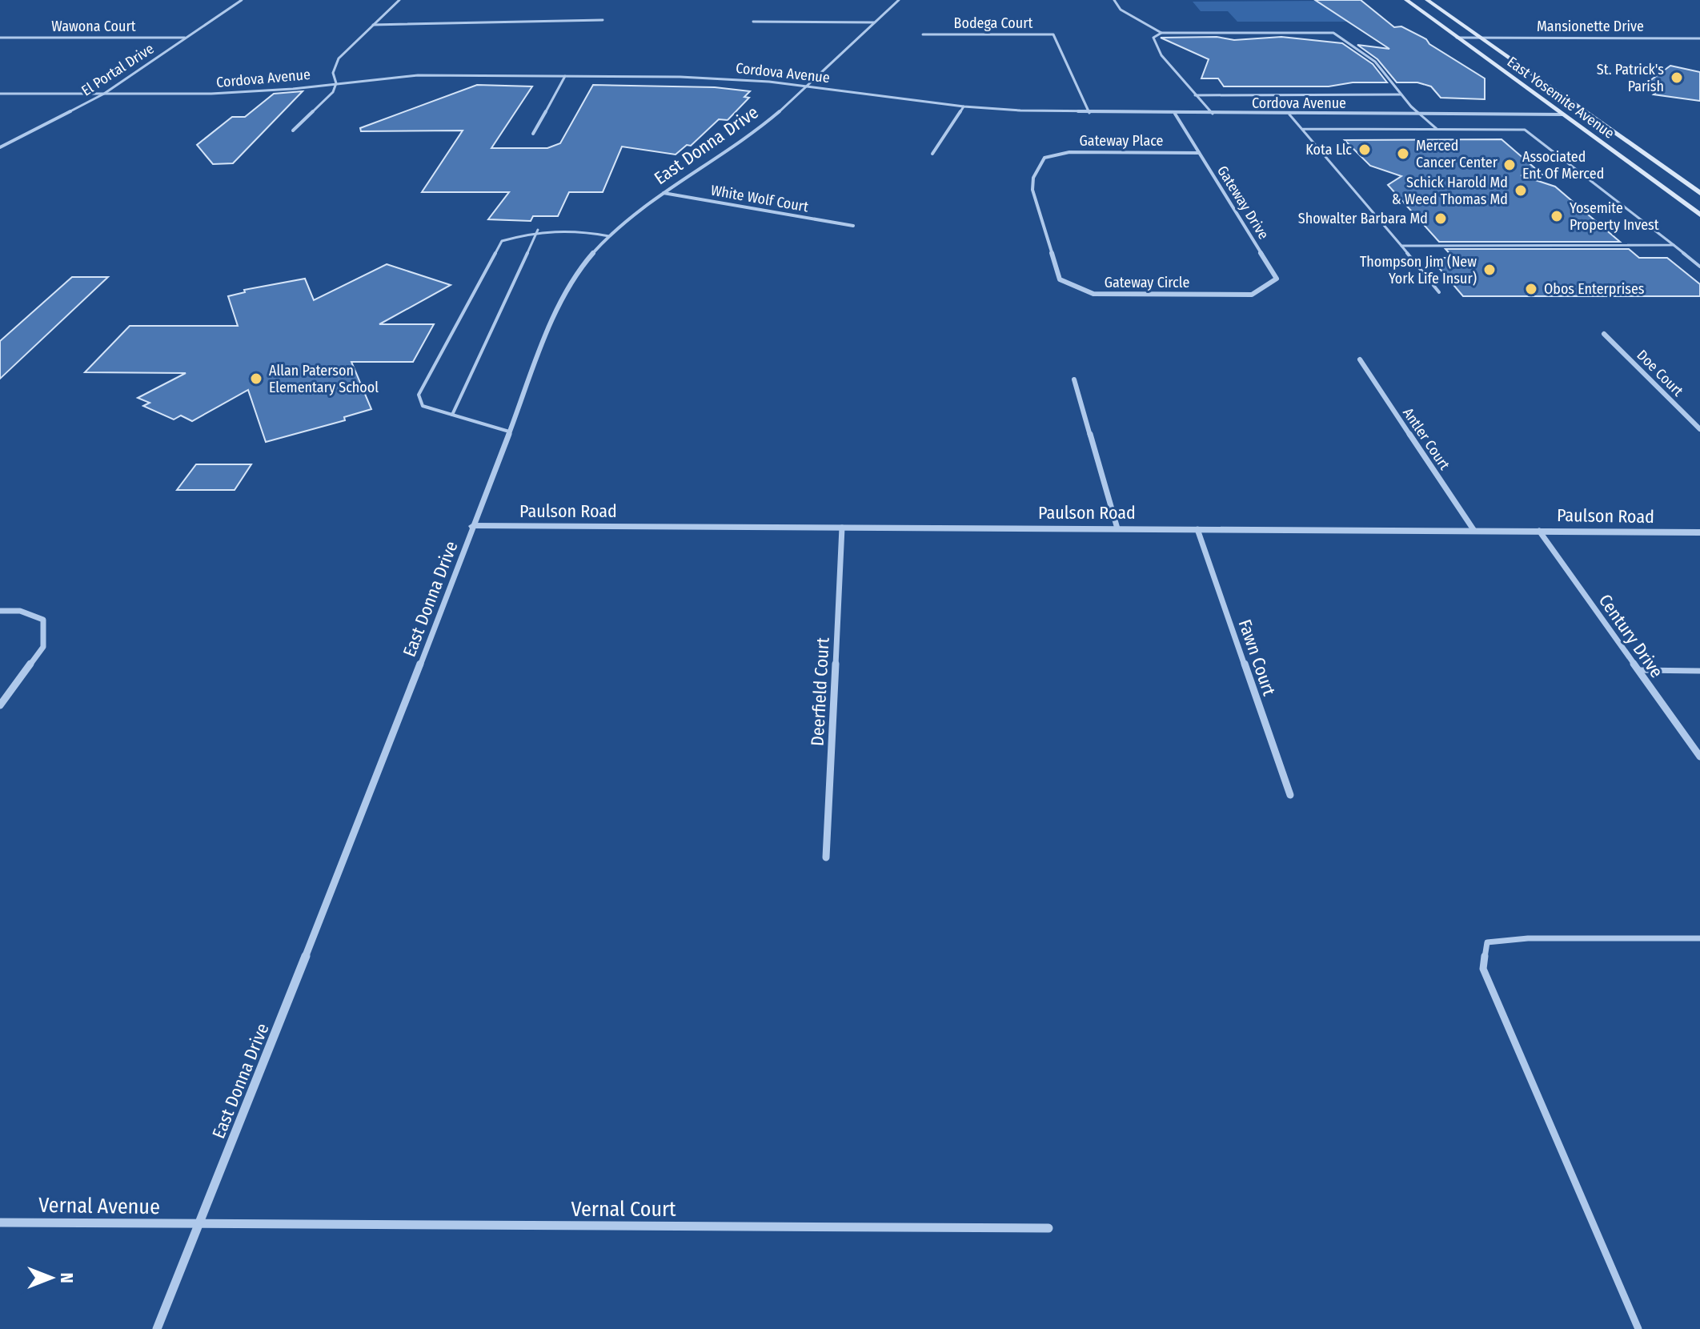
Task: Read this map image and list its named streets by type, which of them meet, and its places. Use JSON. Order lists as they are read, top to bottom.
{
  "streets": {
    "main road": ["East Yosemite Avenue"],
    "street": [
      "Bodega Court",
      "Wawona Court",
      "Mansionette Drive",
      "El Portal Drive",
      "Cordova Avenue",
      "Gateway Place",
      "East Donna Drive",
      "White Wolf Court",
      "Gateway Drive",
      "Gateway Circle",
      "Doe Court",
      "Antler Court",
      "Paulson Road",
      "Century Drive",
      "Fawn Court",
      "Deerfield Court",
      "Vernal Avenue",
      "Vernal Court"
    ]
  },
  "crossings": [
    ["Bodega Court", "Cordova Avenue"],
    ["Wawona Court", "El Portal Drive"],
    ["Mansionette Drive", "East Yosemite Avenue"],
    ["El Portal Drive", "Cordova Avenue"],
    ["Cordova Avenue", "East Yosemite Avenue"],
    ["Cordova Avenue", "East Donna Drive"],
    ["Cordova Avenue", "Gateway Drive"],
    ["Gateway Place", "Gateway Drive"],
    ["Gateway Place", "Gateway Circle"],
    ["East Donna Drive", "White Wolf Court"],
    ["East Donna Drive", "Paulson Road"],
    ["East Donna Drive", "Vernal Avenue"],
    ["East Donna Drive", "Vernal Court"],
    ["Gateway Drive", "Gateway Circle"],
    ["Antler Court", "Paulson Road"],
    ["Paulson Road", "Century Drive"],
    ["Paulson Road", "Fawn Court"],
    ["Paulson Road", "Deerfield Court"],
    ["Vernal Avenue", "Vernal Court"]
  ],
  "places": [
    "St. Patrick's Parish",
    "Kota Llc",
    "Merced Cancer Center",
    "Associated Ent Of Merced",
    "Schick Harold Md & Weed Thomas Md",
    "Yosemite Property Invest",
    "Showalter Barbara Md",
    "Thompson Jim (New York Life Insur)",
    "Obos Enterprises",
    "Allan Paterson Elementary School"
  ],
  "north": "right"
}
